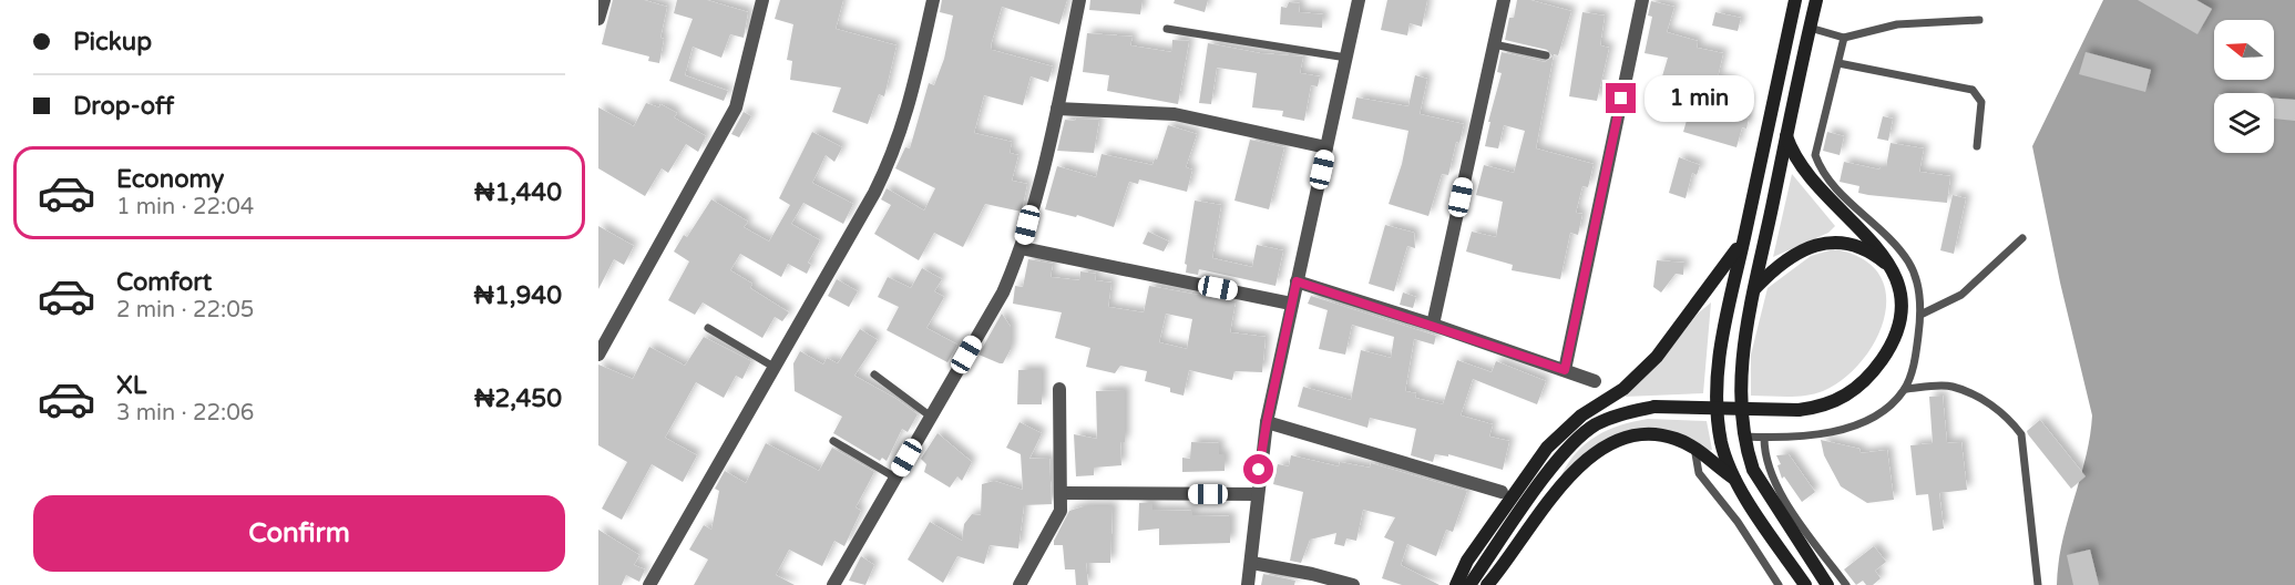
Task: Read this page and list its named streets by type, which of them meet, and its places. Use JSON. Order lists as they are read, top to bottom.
{
  "north": "left",
  "page": {
    "banner": ["Pickup", "Drop-off"],
    "bubble": "1 min",
    "list": [
      {
        "name": "Economy",
        "note": "1 min · 22:04",
        "value": "₦1,440"
      },
      {
        "name": "Comfort",
        "note": "2 min · 22:05",
        "value": "₦1,940"
      },
      {
        "name": "XL",
        "note": "3 min · 22:06",
        "value": "₦2,450"
      }
    ],
    "buttons": "Confirm"
  }
}
